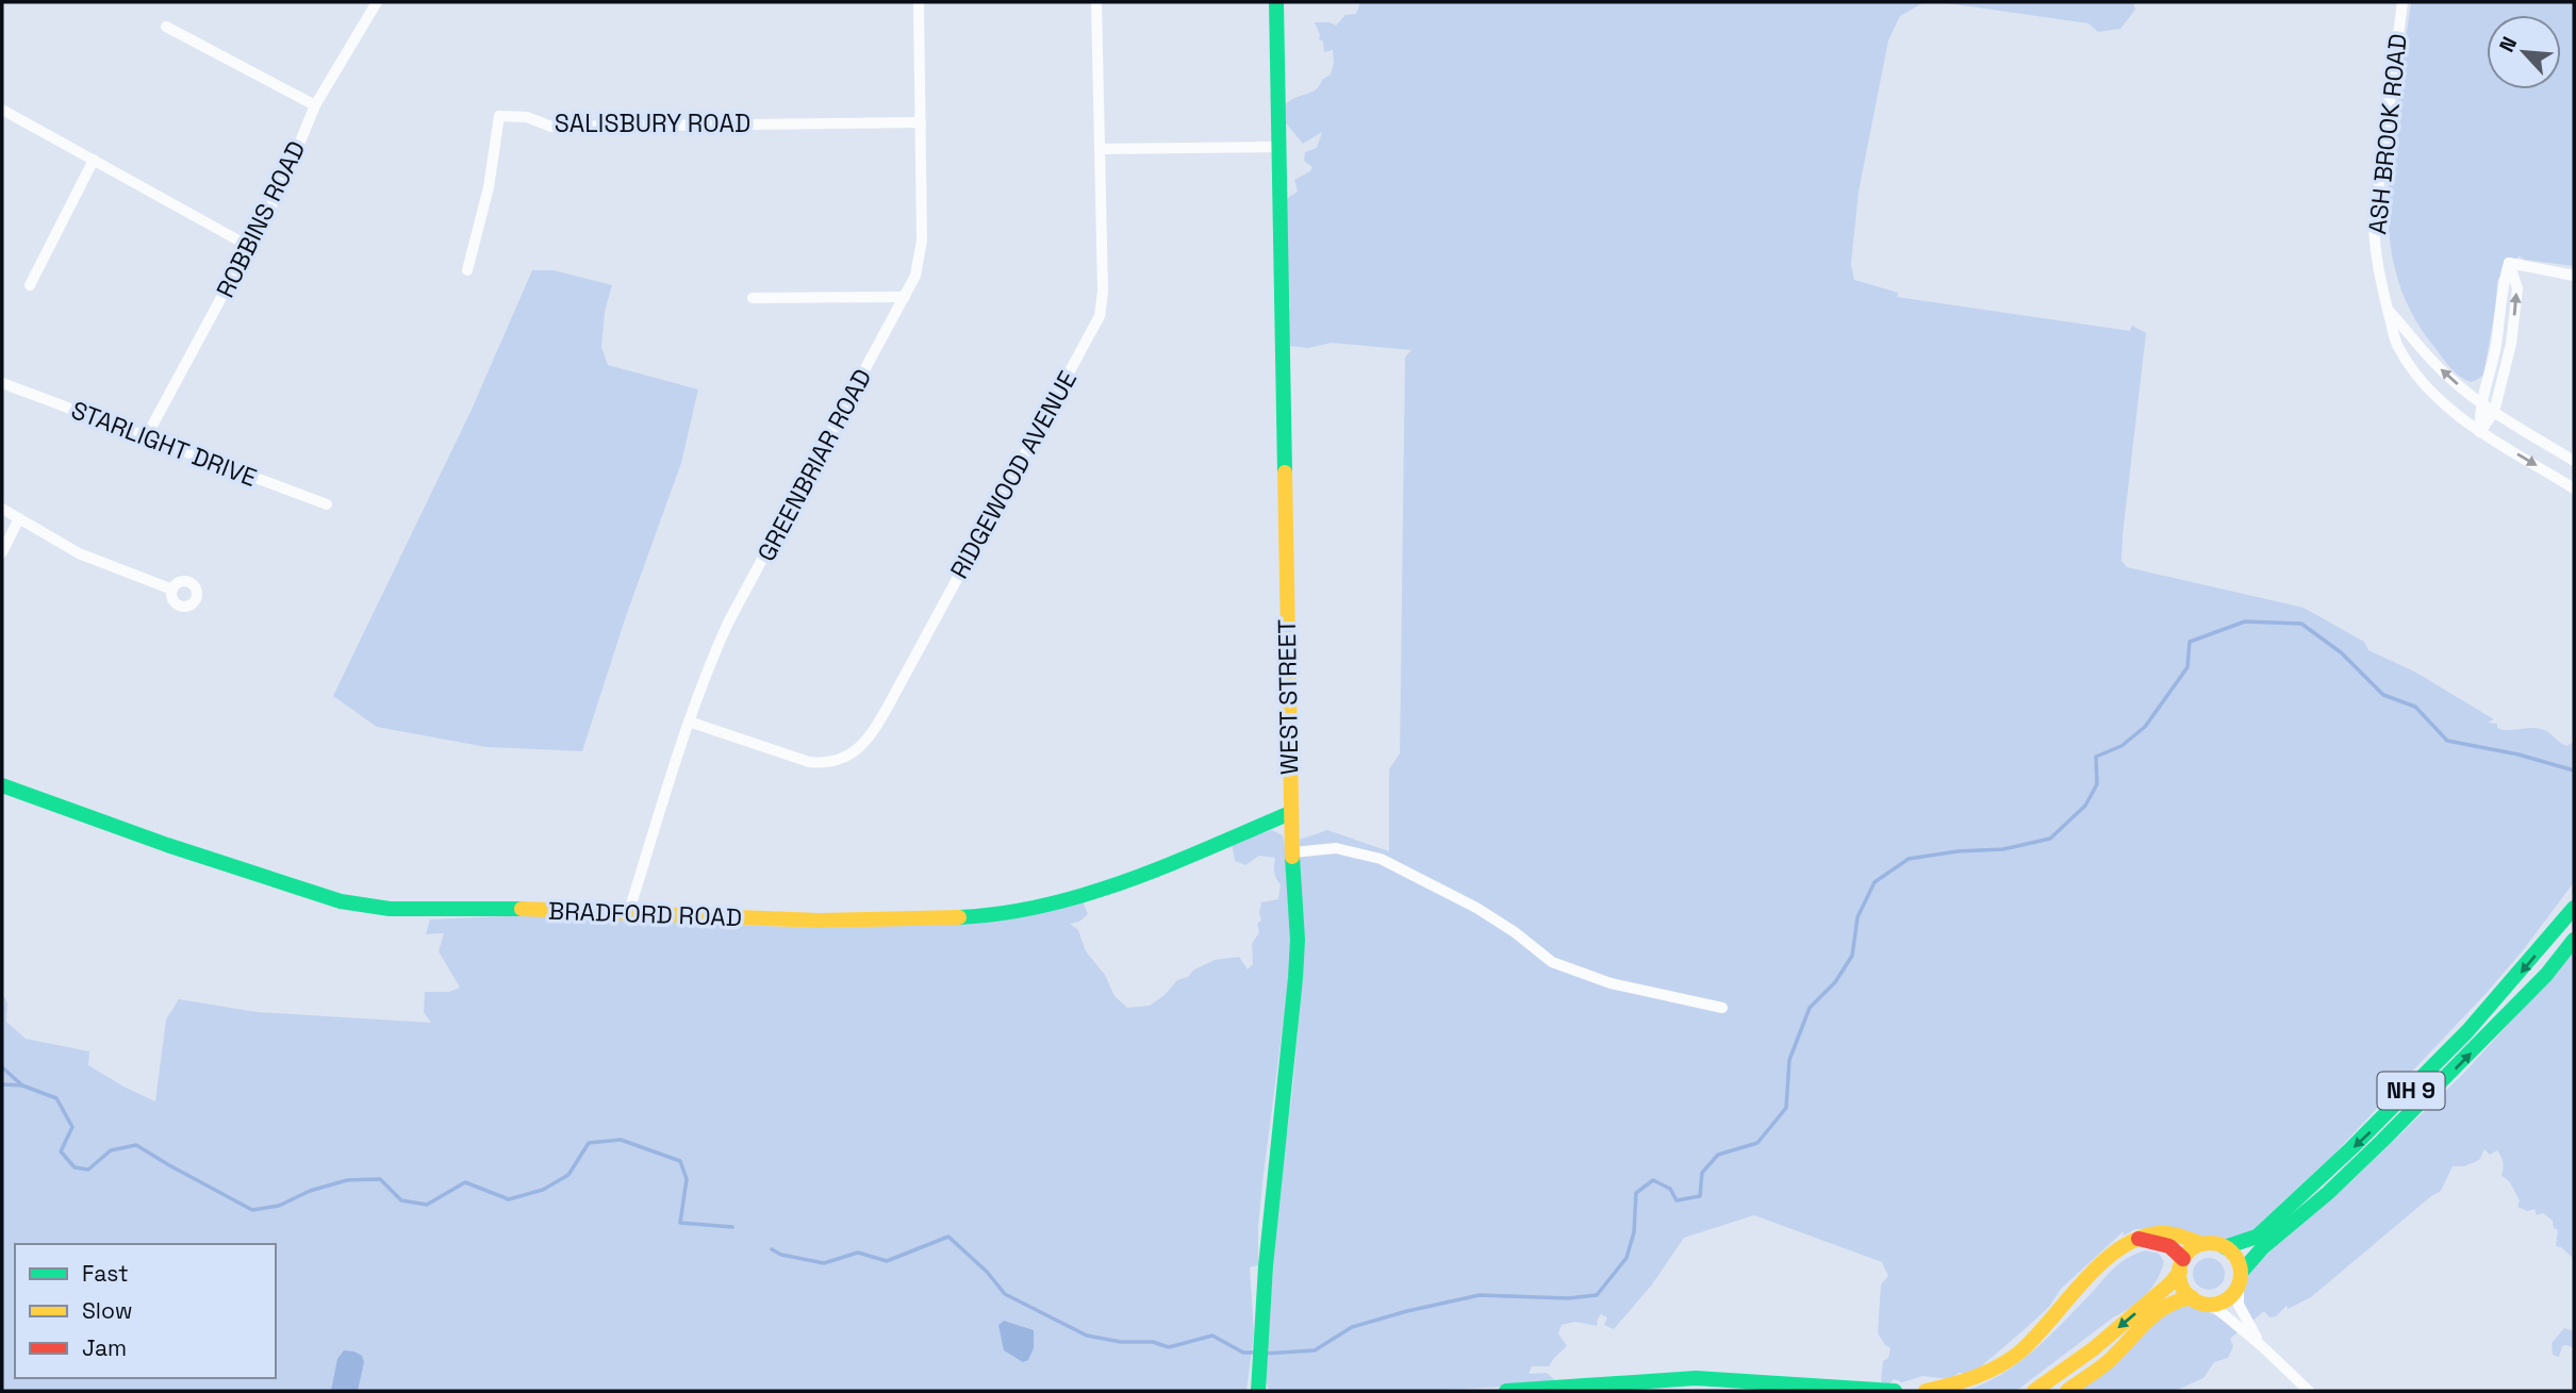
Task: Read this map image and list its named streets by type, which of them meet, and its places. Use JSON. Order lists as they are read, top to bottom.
{
  "streets": {
    "main road": ["WEST STREET", "BRADFORD ROAD", "NH 9"],
    "street": [
      "SALISBURY ROAD",
      "ASH BROOK ROAD",
      "ROBBINS ROAD",
      "STARLIGHT DRIVE",
      "GREENBRIAR ROAD",
      "RIDGEWOOD AVENUE"
    ]
  },
  "crossings": [
    ["SALISBURY ROAD", "GREENBRIAR ROAD"],
    ["ROBBINS ROAD", "STARLIGHT DRIVE"],
    ["GREENBRIAR ROAD", "RIDGEWOOD AVENUE"],
    ["GREENBRIAR ROAD", "BRADFORD ROAD"],
    ["WEST STREET", "BRADFORD ROAD"]
  ],
  "legend": ["Fast", "Slow", "Jam"],
  "north": "top left"
}
